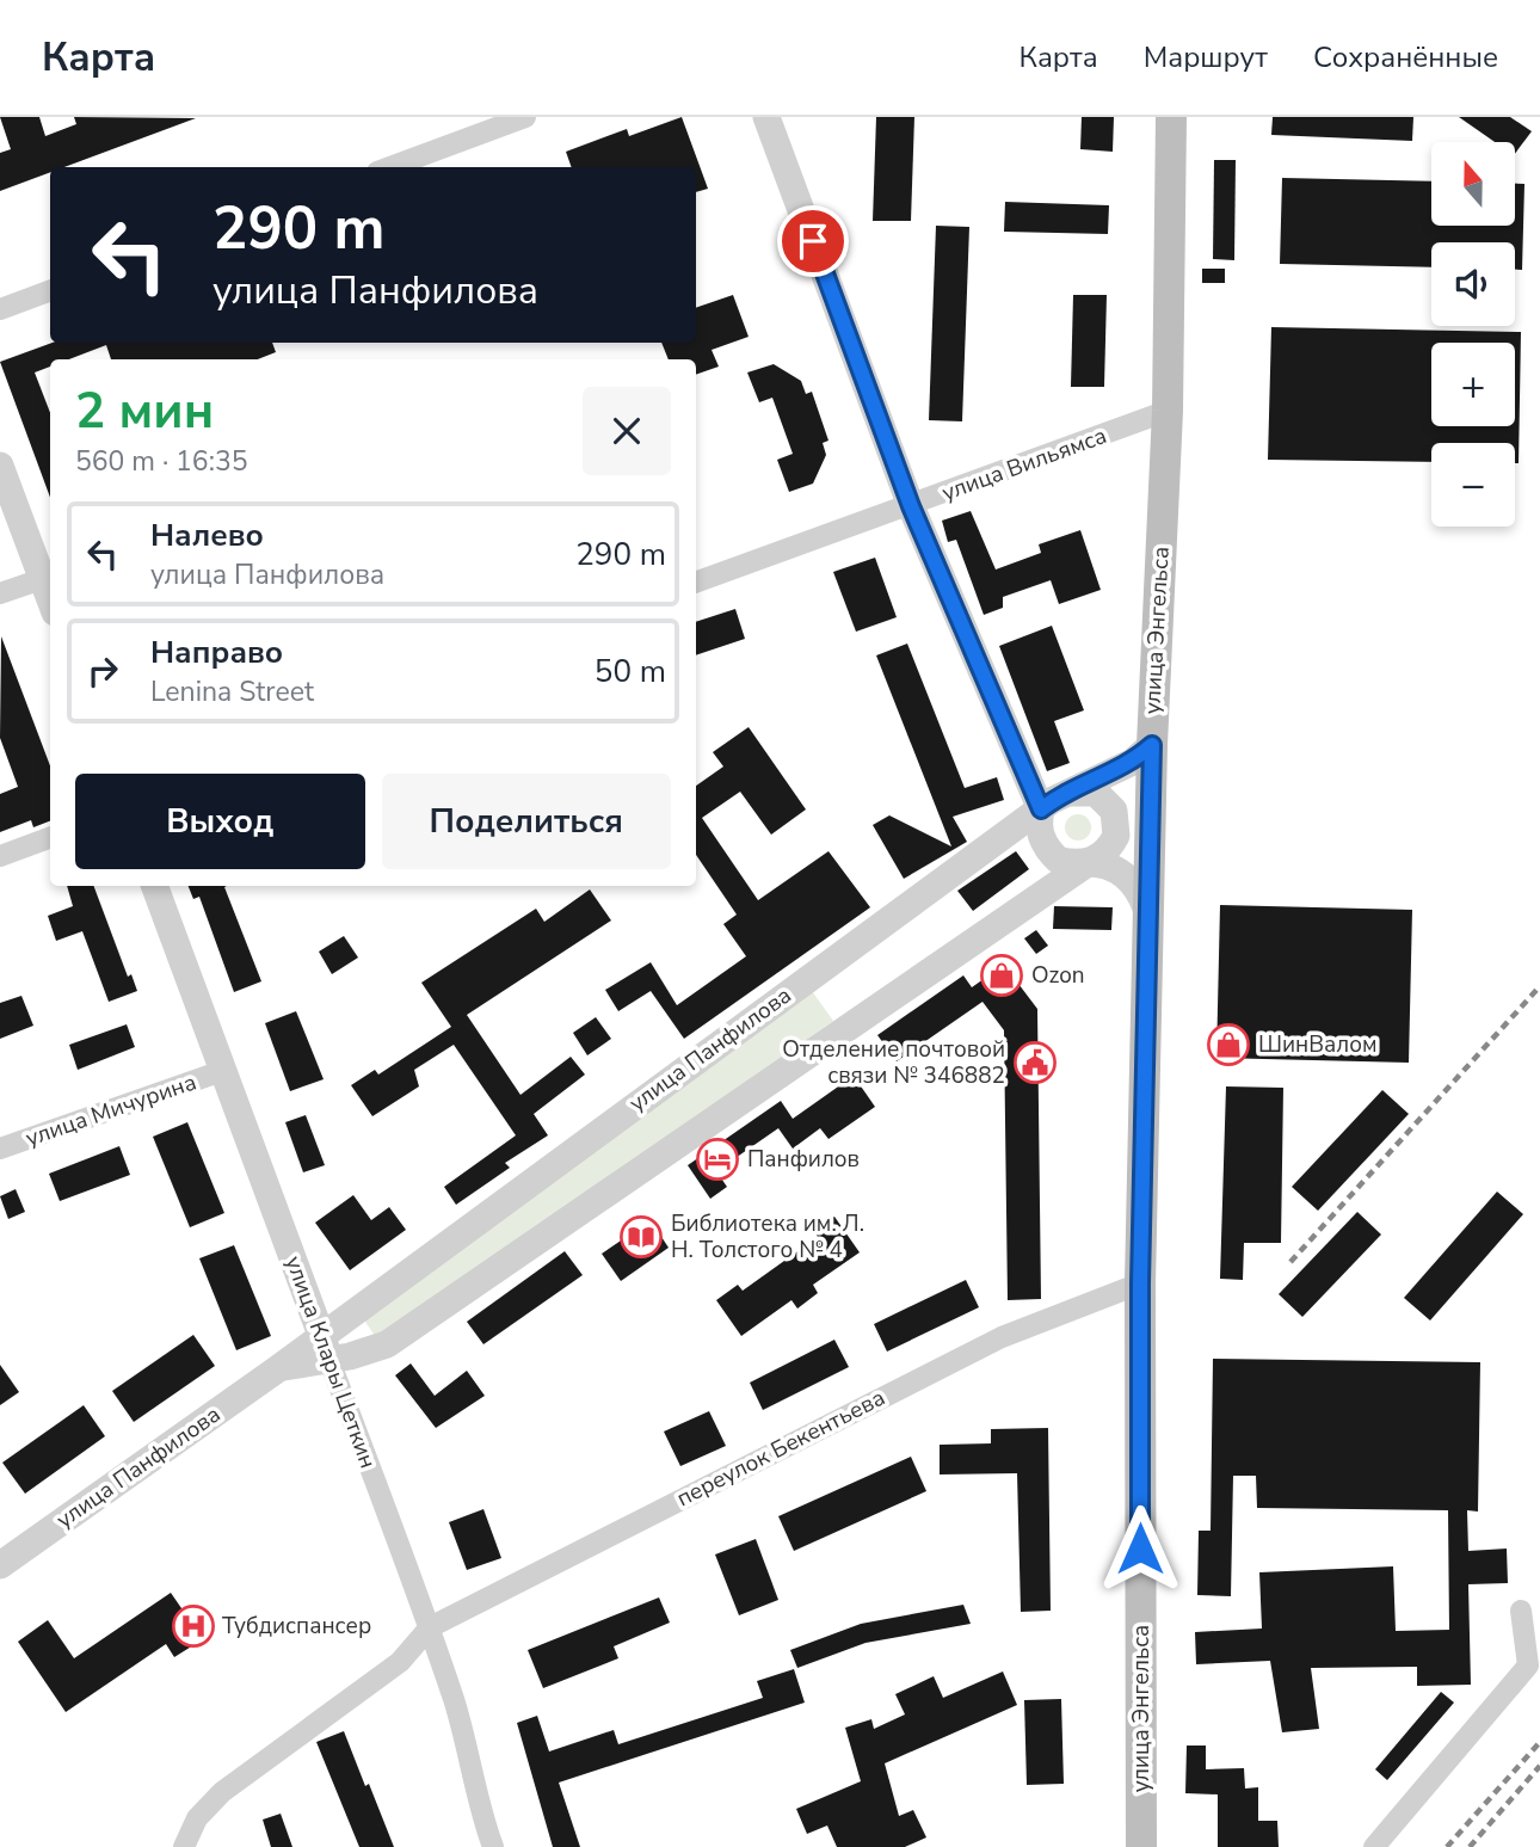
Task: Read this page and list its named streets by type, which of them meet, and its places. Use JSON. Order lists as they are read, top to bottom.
{
  "streets": {
    "main road": ["улица Энгельса"],
    "street": [
      "улица Вильямса",
      "улица Панфилова",
      "улица Мичурина",
      "улица Клары Цеткин",
      "переулок Бекентьева"
    ]
  },
  "crossings": [
    ["улица Вильямса", "улица Энгельса"],
    ["улица Энгельса", "улица Панфилова"],
    ["улица Энгельса", "переулок Бекентьева"],
    ["улица Панфилова", "улица Клары Цеткин"],
    ["улица Мичурина", "улица Клары Цеткин"],
    ["улица Клары Цеткин", "переулок Бекентьева"]
  ],
  "places": {
    "shop": ["Ozon", "ШинВалом"],
    "public building": ["Отделение почтовой связи № 346882"],
    "hotel": ["Панфилов"],
    "library": ["Библиотека им. Л. Н. Толстого № 4"],
    "hospital": ["Тубдиспансер"]
  },
  "north": "top",
  "page": {
    "header": "Карта",
    "nav": ["Карта", "Маршрут", "Сохранённые"],
    "map_buttons": ["+", "−"],
    "turn": ["290 m", "улица Панфилова"],
    "heading": ["2 мин", "560 m · 16:35"],
    "list": [
      {
        "name": "Налево",
        "note": "улица Панфилова",
        "value": "290 m"
      },
      {
        "name": "Направо",
        "note": "Lenina Street",
        "value": "50 m"
      }
    ],
    "buttons": ["Выход", "Поделиться"]
  }
}
